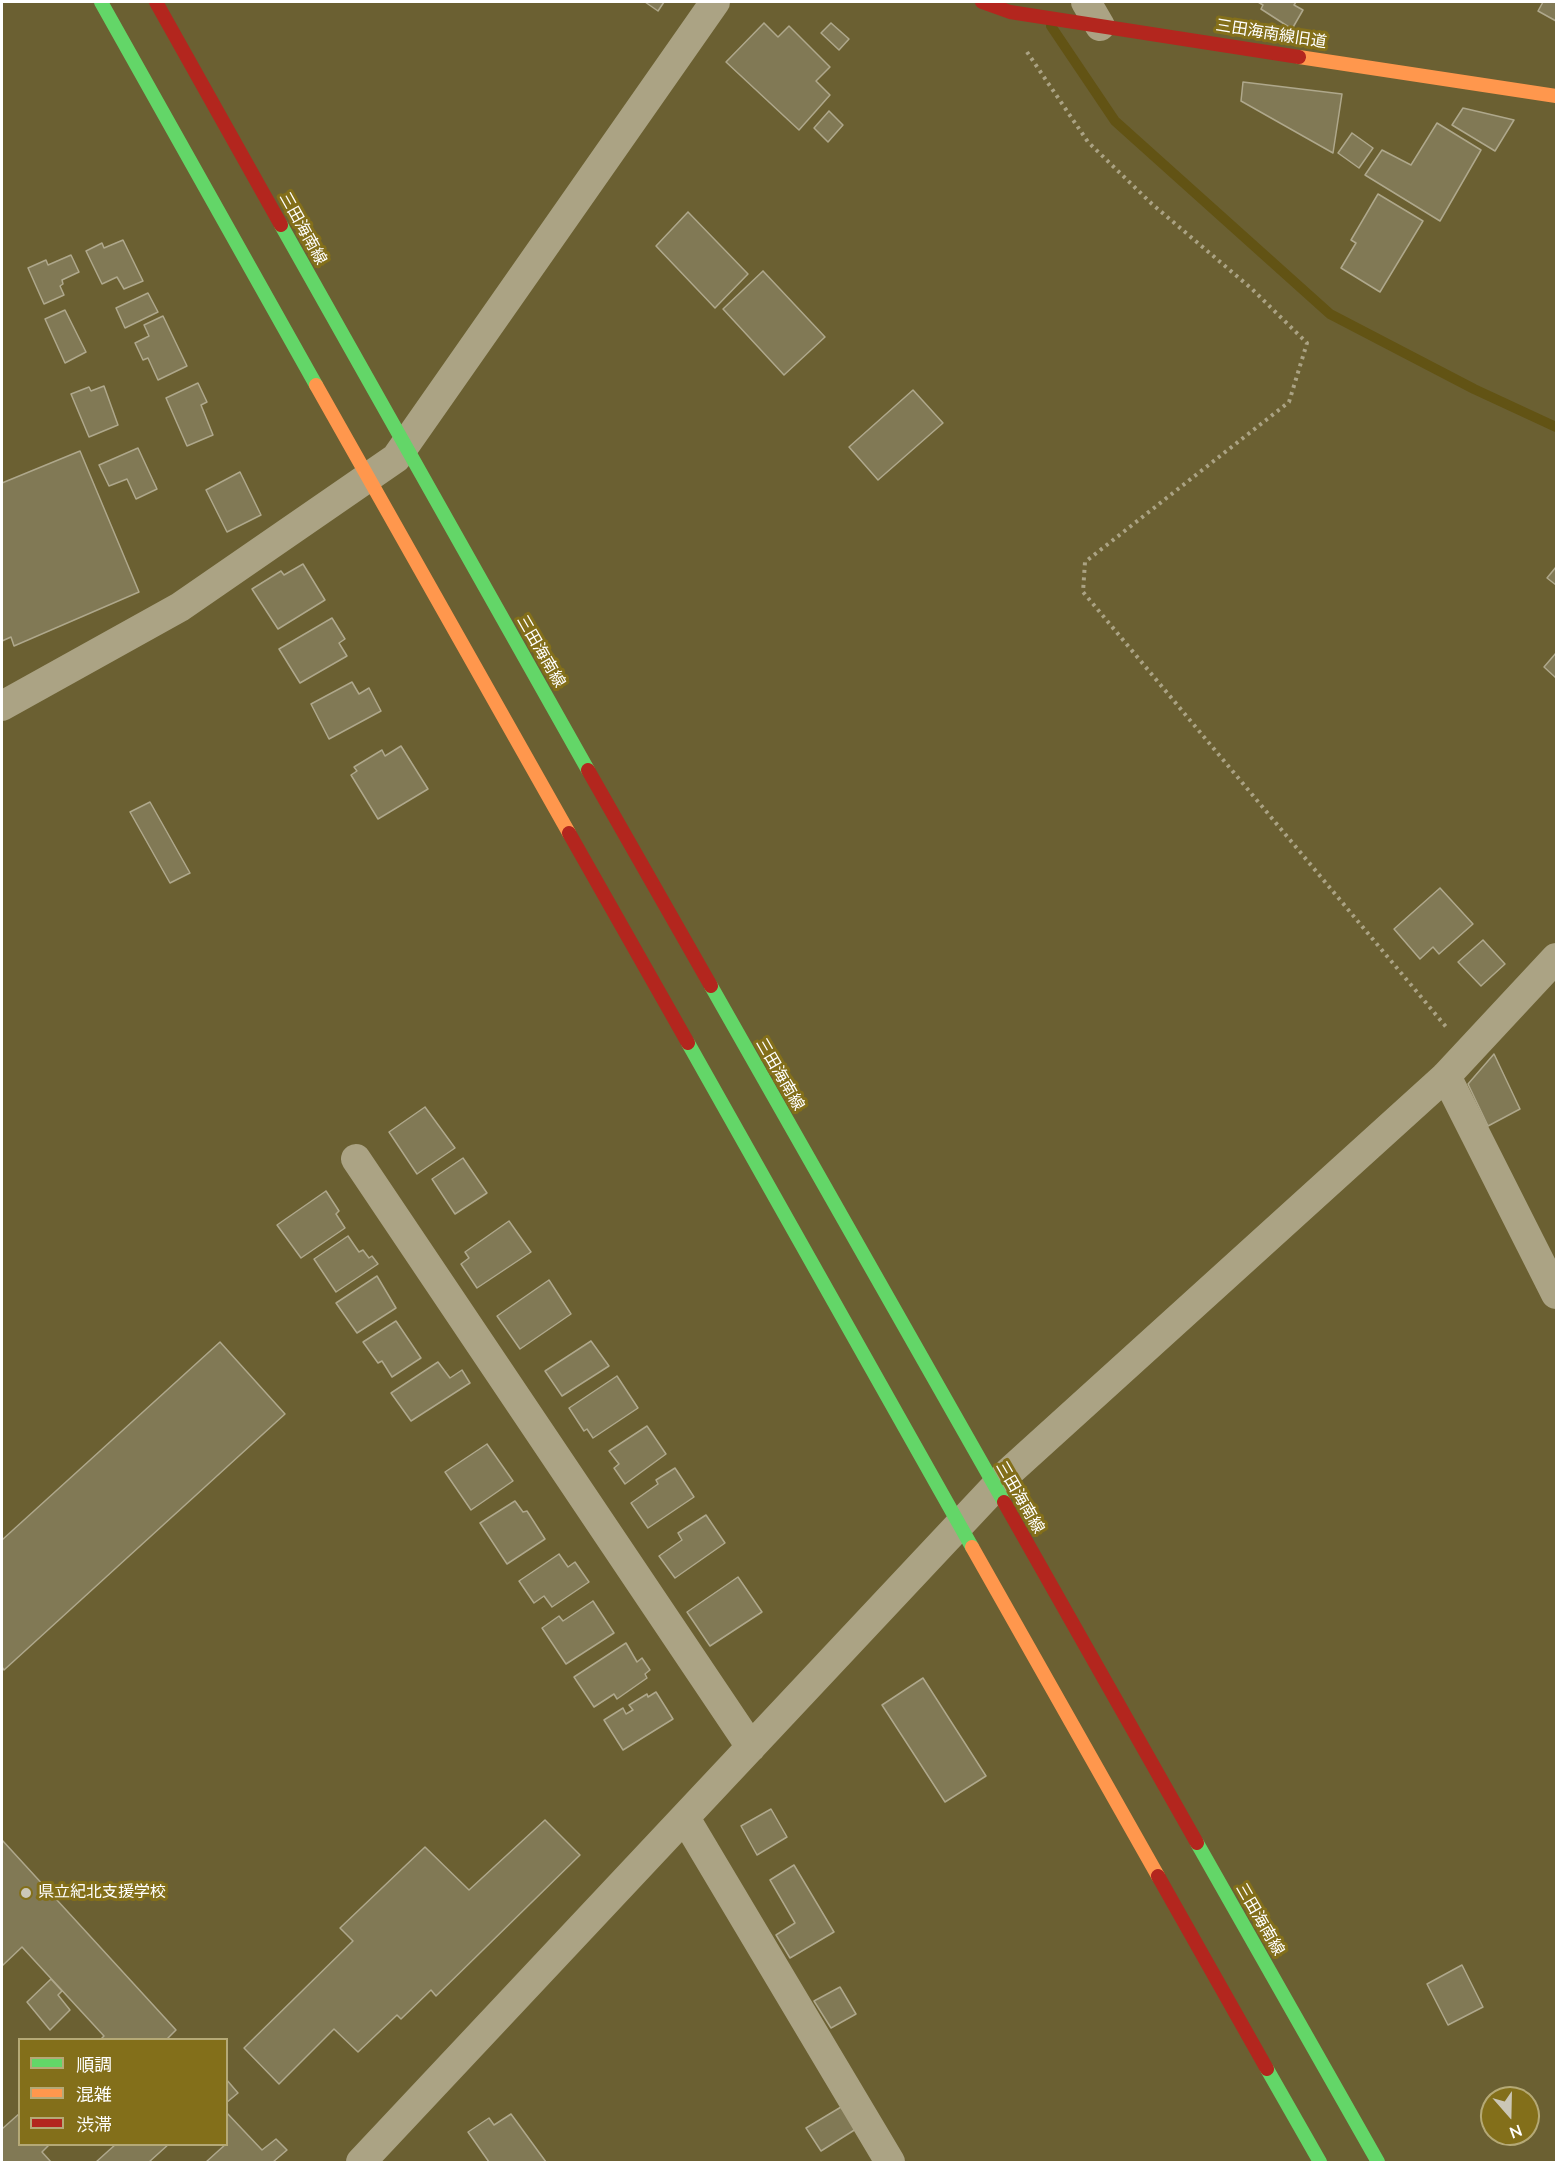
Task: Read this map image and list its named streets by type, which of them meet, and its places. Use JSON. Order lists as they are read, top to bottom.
{
  "streets": {
    "main road": ["三田海南線旧道", "三田海南線"]
  },
  "places": ["県立紀北支援学校"],
  "legend": ["順調", "混雑", "渋滞"],
  "north": "bottom"
}
